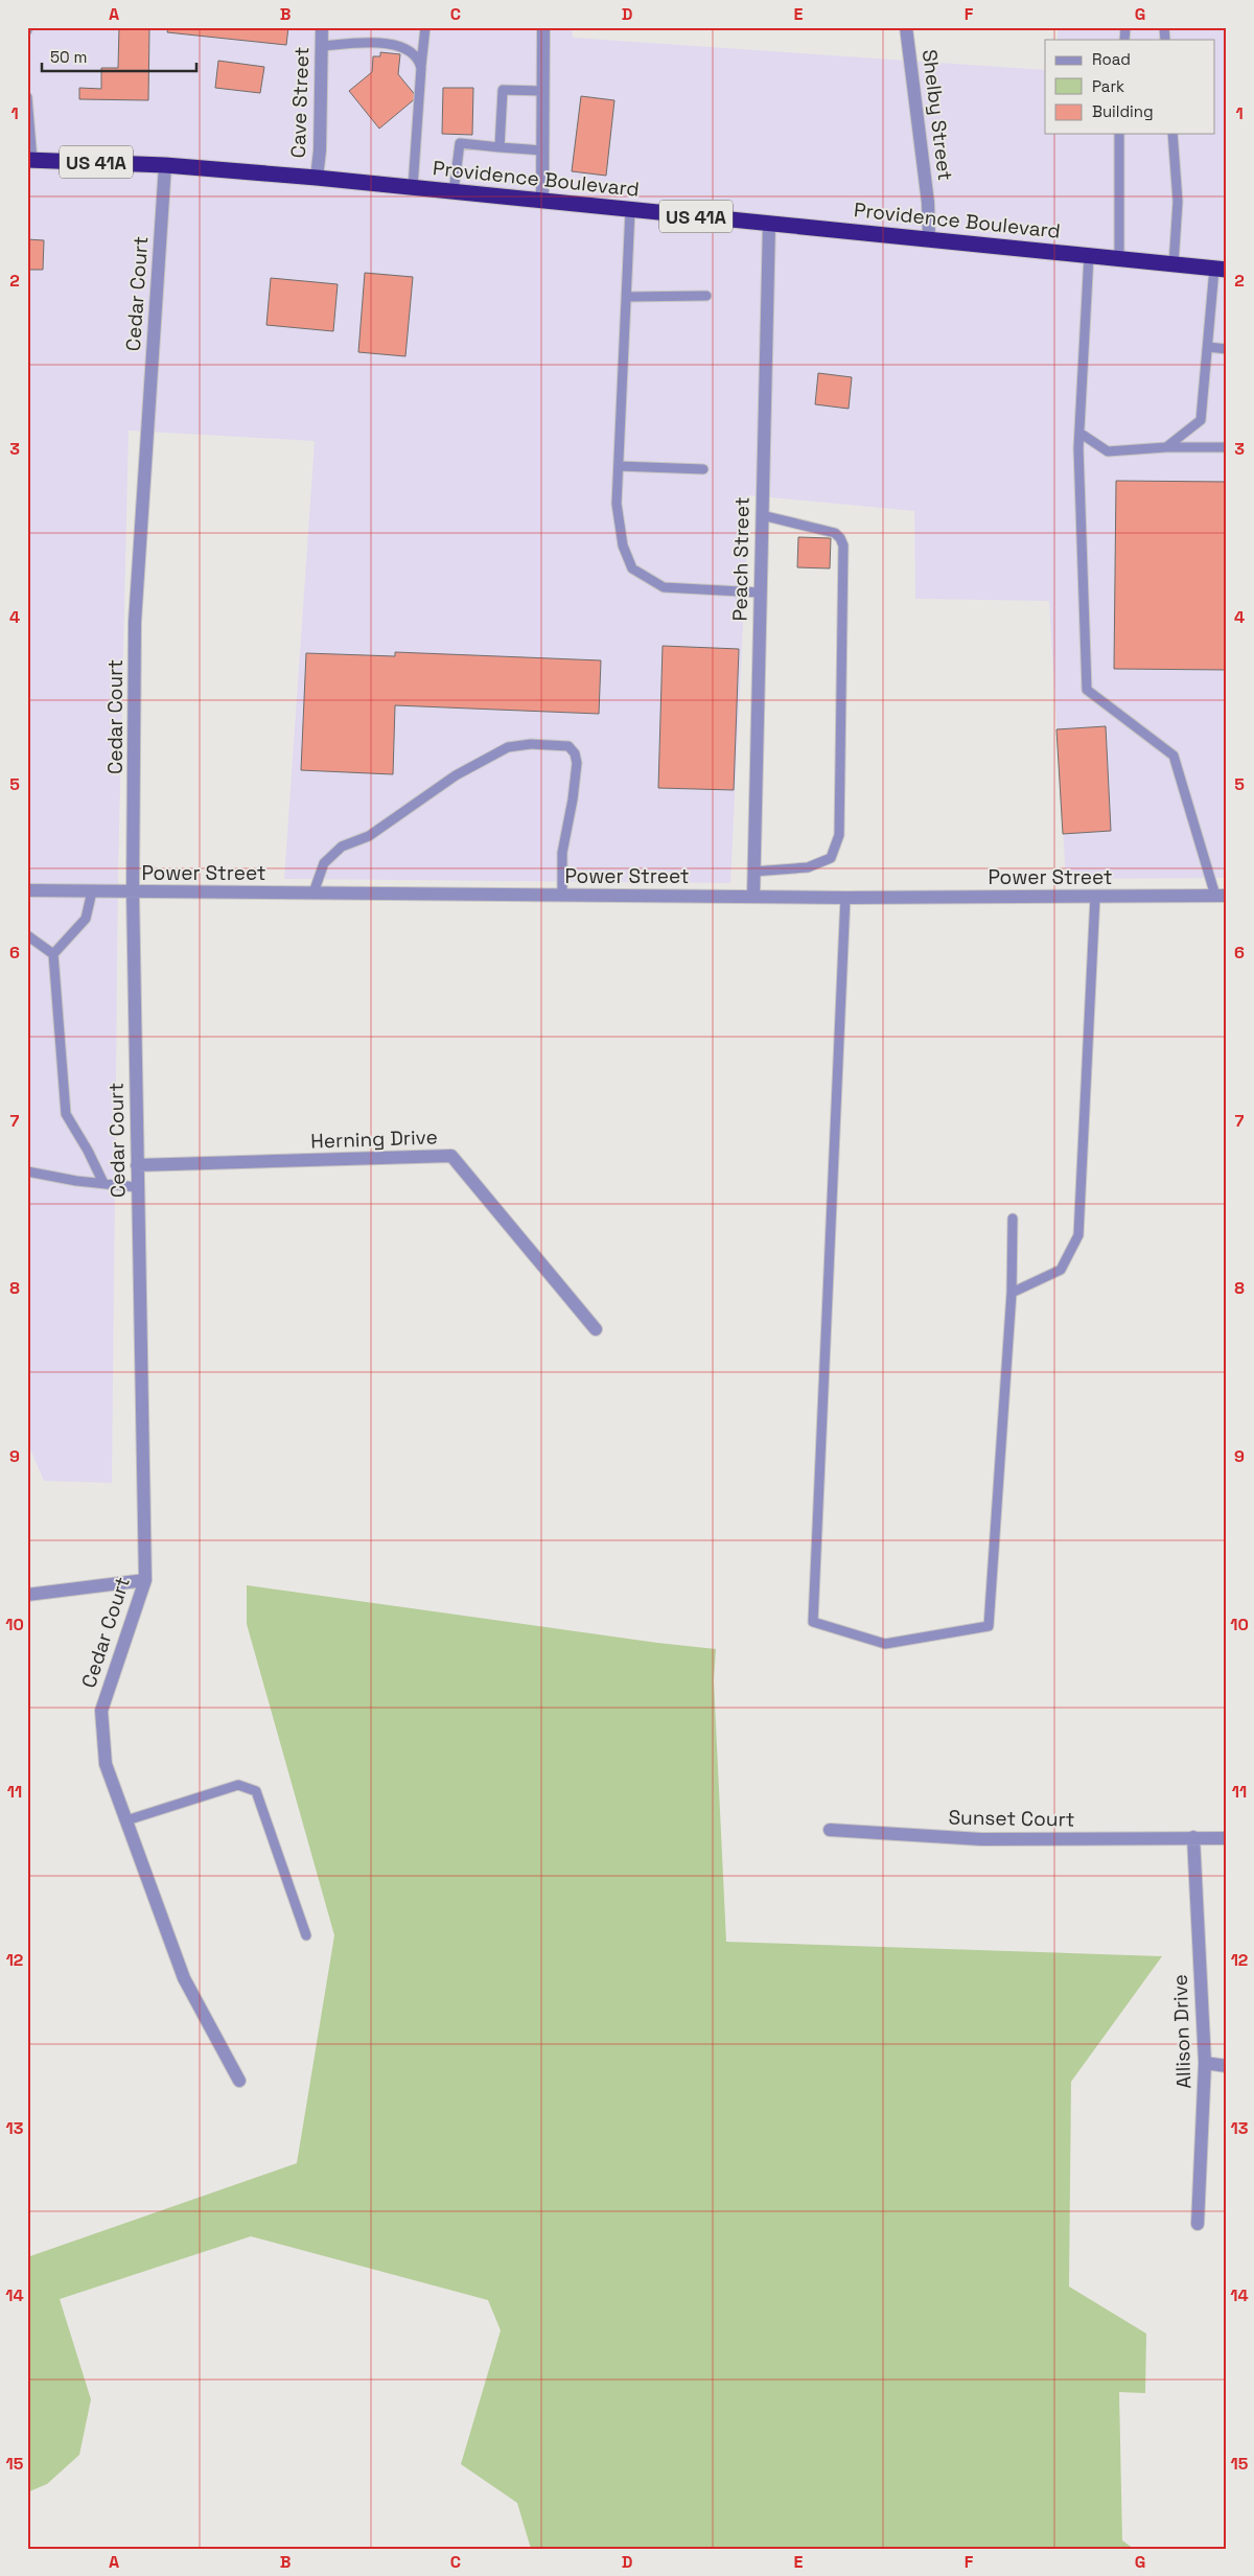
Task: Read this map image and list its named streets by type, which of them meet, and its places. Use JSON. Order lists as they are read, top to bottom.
{
  "streets": {
    "highway": ["US 41A", "Providence Boulevard"],
    "street": [
      "Cave Street",
      "Shelby Street",
      "Cedar Court",
      "Peach Street",
      "Power Street",
      "Herning Drive",
      "Sunset Court",
      "Allison Drive"
    ]
  },
  "crossings": [
    ["Cave Street", "Providence Boulevard"],
    ["Shelby Street", "Providence Boulevard"],
    ["Providence Boulevard", "Cedar Court"],
    ["Providence Boulevard", "Peach Street"],
    ["Cedar Court", "Power Street"],
    ["Cedar Court", "Herning Drive"],
    ["Peach Street", "Power Street"],
    ["Sunset Court", "Allison Drive"]
  ],
  "legend": ["Road", "Park", "Building"],
  "scale_bar": "50 m",
  "grid": {
    "columns": [
      "A",
      "B",
      "C",
      "D",
      "E",
      "F",
      "G"
    ],
    "rows": [
      "1",
      "2",
      "3",
      "4",
      "5",
      "6",
      "7",
      "8",
      "9",
      "10",
      "11",
      "12",
      "13",
      "14",
      "15"
    ]
  }
}
